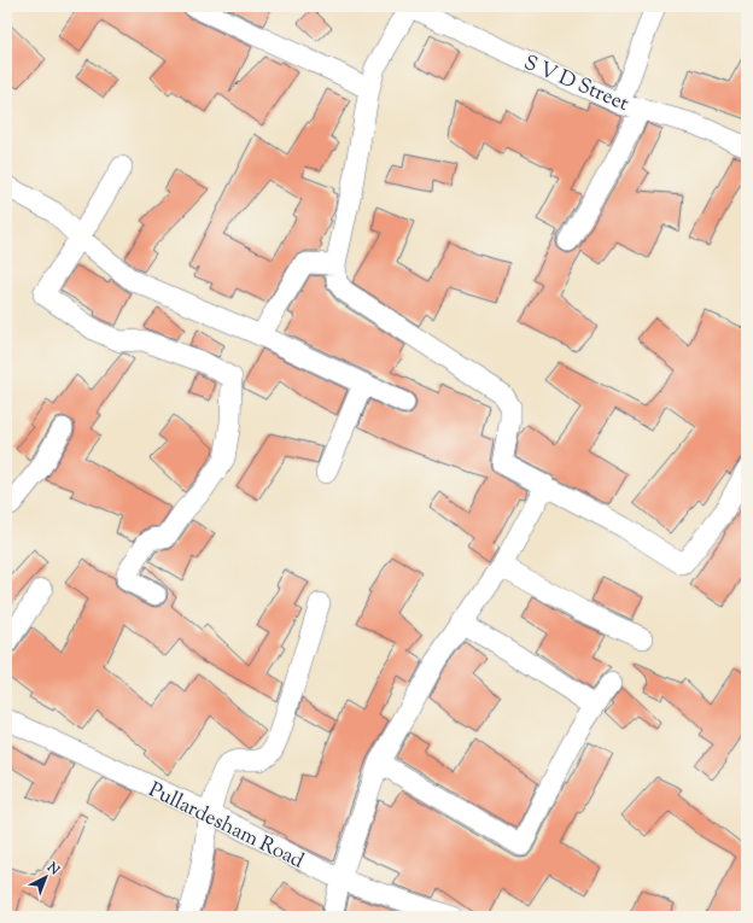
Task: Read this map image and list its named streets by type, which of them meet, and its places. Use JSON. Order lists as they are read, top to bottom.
{
  "streets": {
    "street": ["S V D Street", "Pullardesham Road"]
  },
  "north": "top right"
}
